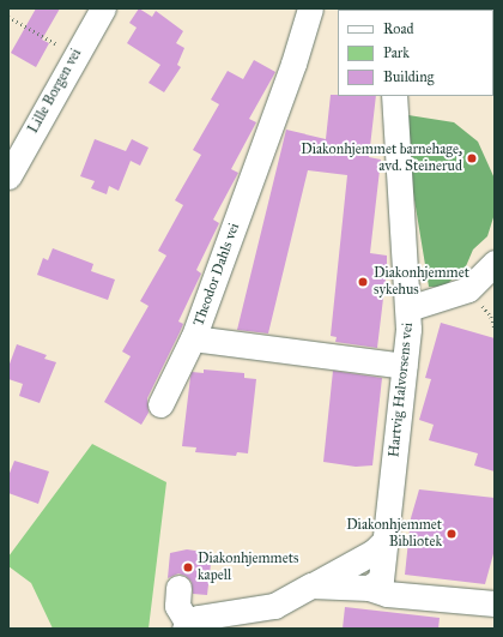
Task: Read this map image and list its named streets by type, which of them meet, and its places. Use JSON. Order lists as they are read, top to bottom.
{
  "streets": {
    "street": ["Lille Borgen vei", "Theodor Dahls vei", "Hartvig Halvorsens vei"]
  },
  "crossings": [
    ["Theodor Dahls vei", "Hartvig Halvorsens vei"]
  ],
  "places": [
    "Diakonhjemmet barnehage, avd. Steinerud",
    "Diakonhjemmet sykehus",
    "Diakonhjemmet Bibliotek",
    "Diakonhjemmets kapell"
  ],
  "legend": ["Road", "Park", "Building"]
}
